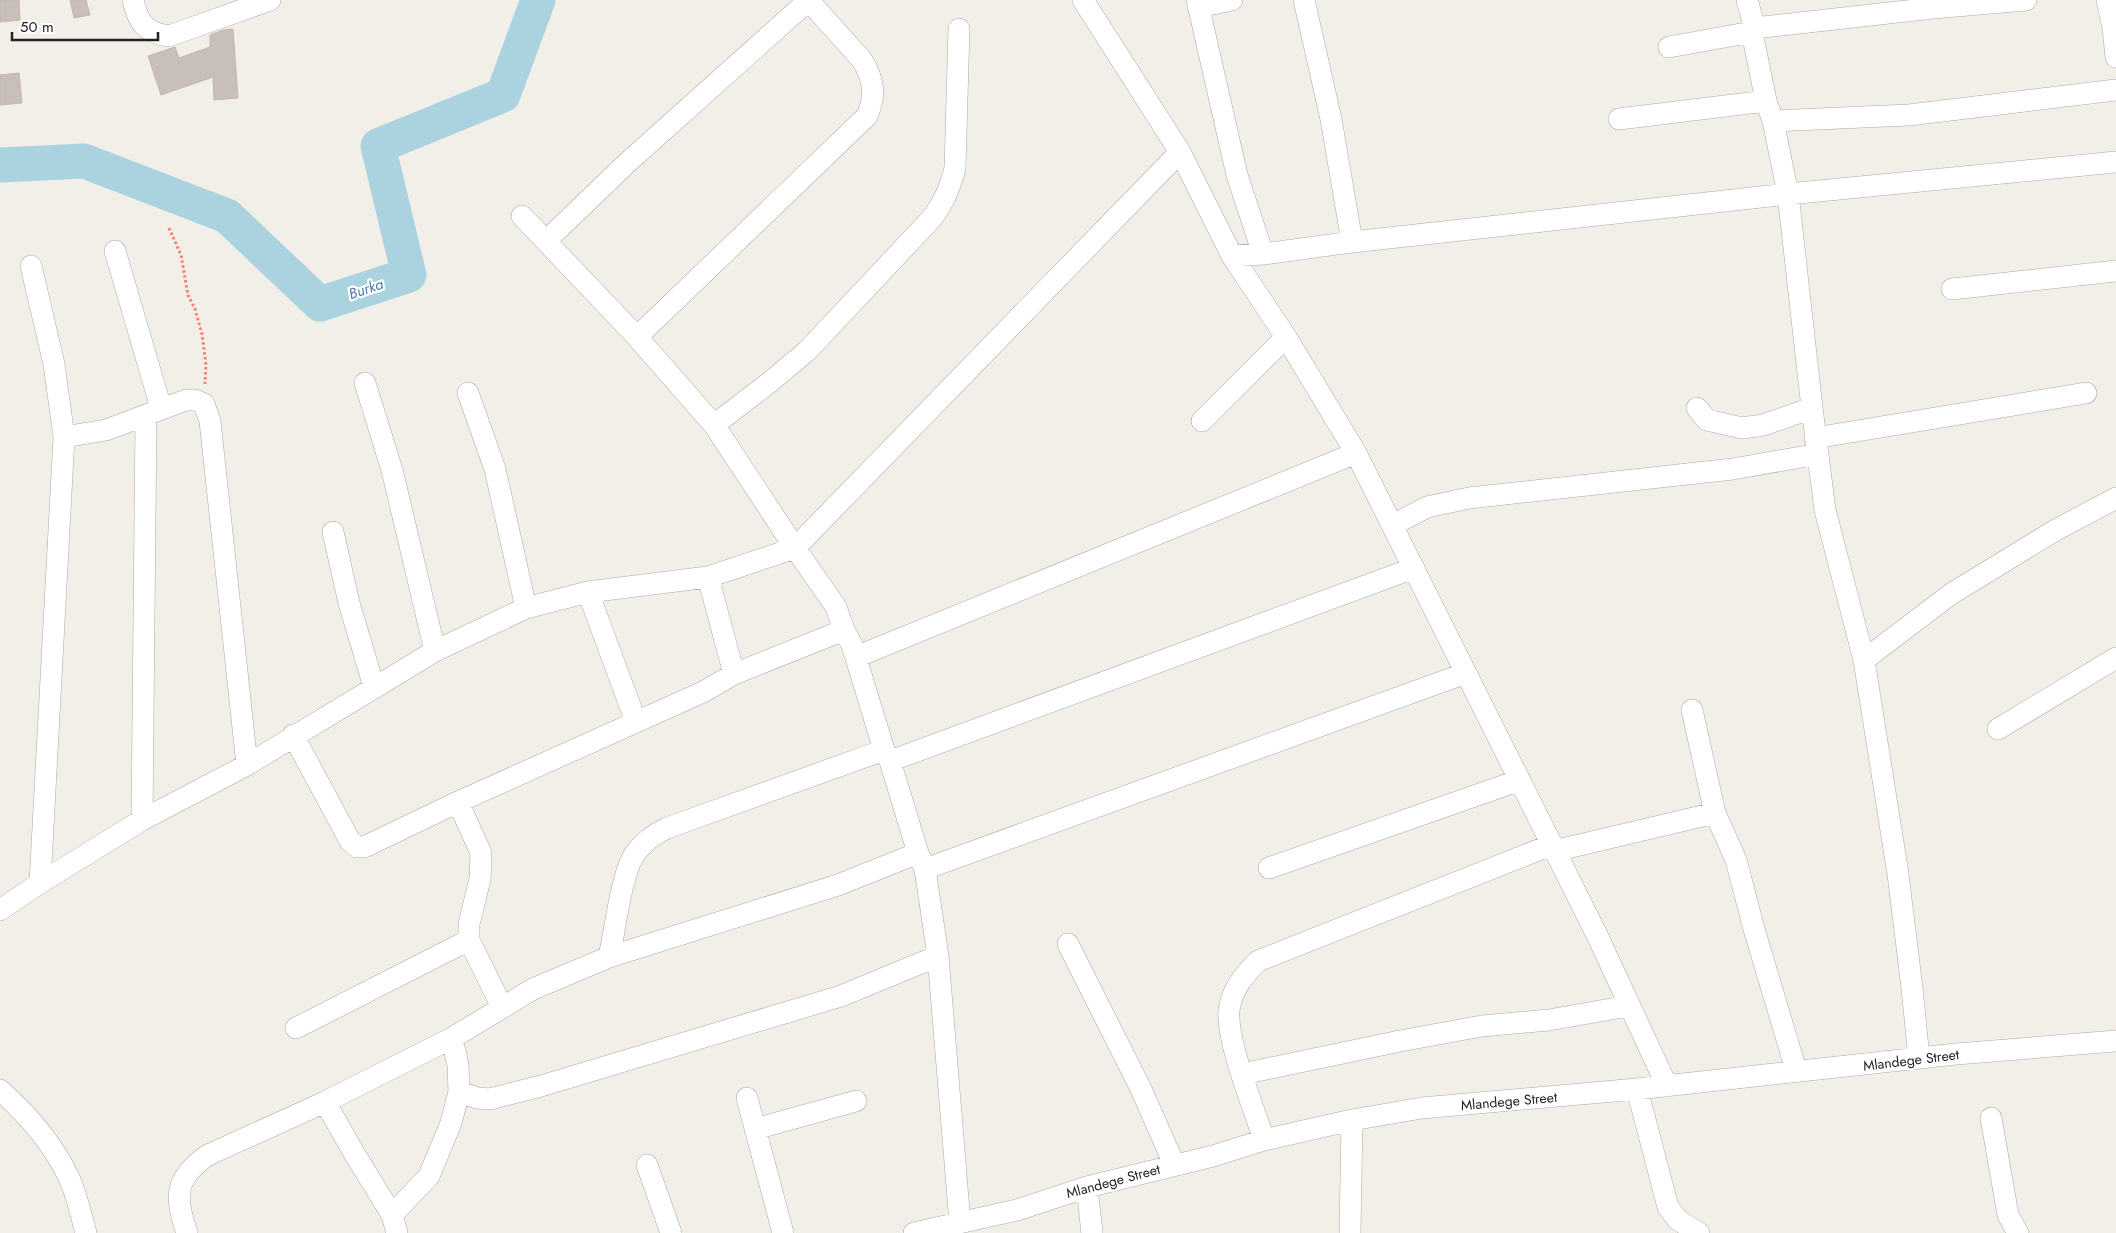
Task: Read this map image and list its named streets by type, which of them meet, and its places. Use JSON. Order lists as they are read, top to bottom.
{
  "streets": {
    "street": ["Mlandege Street"]
  },
  "water": ["Burka"],
  "scale_bar": "50 m"
}
